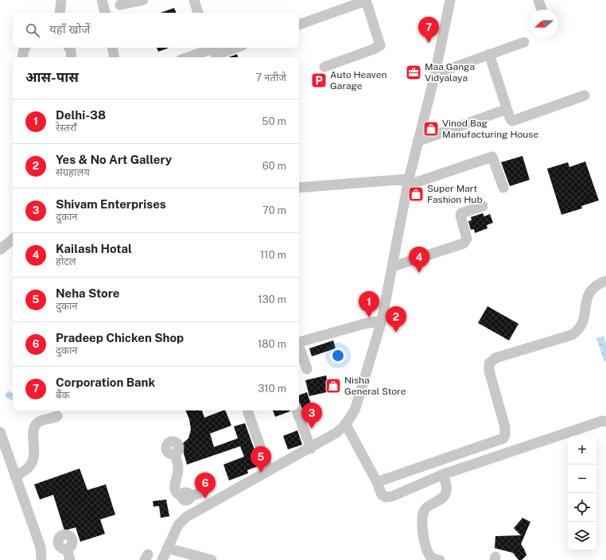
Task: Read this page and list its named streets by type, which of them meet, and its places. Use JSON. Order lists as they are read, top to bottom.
{
  "places": {
    "office": ["Maa Ganga Vidyalaya"],
    "parking": ["Auto Heaven Garage"],
    "shop": ["Vinod Bag Manufacturing House", "Super Mart Fashion Hub", "Nisha General Store"]
  },
  "north": "left",
  "page": {
    "search": "यहाँ खोजें",
    "pins": [
      "7",
      "4",
      "1",
      "2",
      "3",
      "5",
      "6"
    ],
    "heading": ["आस-पास", "7 नतीजे"],
    "list": [
      {
        "mark": "1",
        "name": "Delhi-38",
        "note": "रेस्तराँ",
        "value": "50 m"
      },
      {
        "mark": "2",
        "name": "Yes & No Art Gallery",
        "note": "संग्रहालय",
        "value": "60 m"
      },
      {
        "mark": "3",
        "name": "Shivam Enterprises",
        "note": "दुकान",
        "value": "70 m"
      },
      {
        "mark": "4",
        "name": "Kailash Hotal",
        "note": "होटल",
        "value": "110 m"
      },
      {
        "mark": "5",
        "name": "Neha Store",
        "note": "दुकान",
        "value": "130 m"
      },
      {
        "mark": "6",
        "name": "Pradeep Chicken Shop",
        "note": "दुकान",
        "value": "180 m"
      },
      {
        "mark": "7",
        "name": "Corporation Bank",
        "note": "बैंक",
        "value": "310 m"
      }
    ],
    "map_buttons": ["+", "−"]
  }
}
